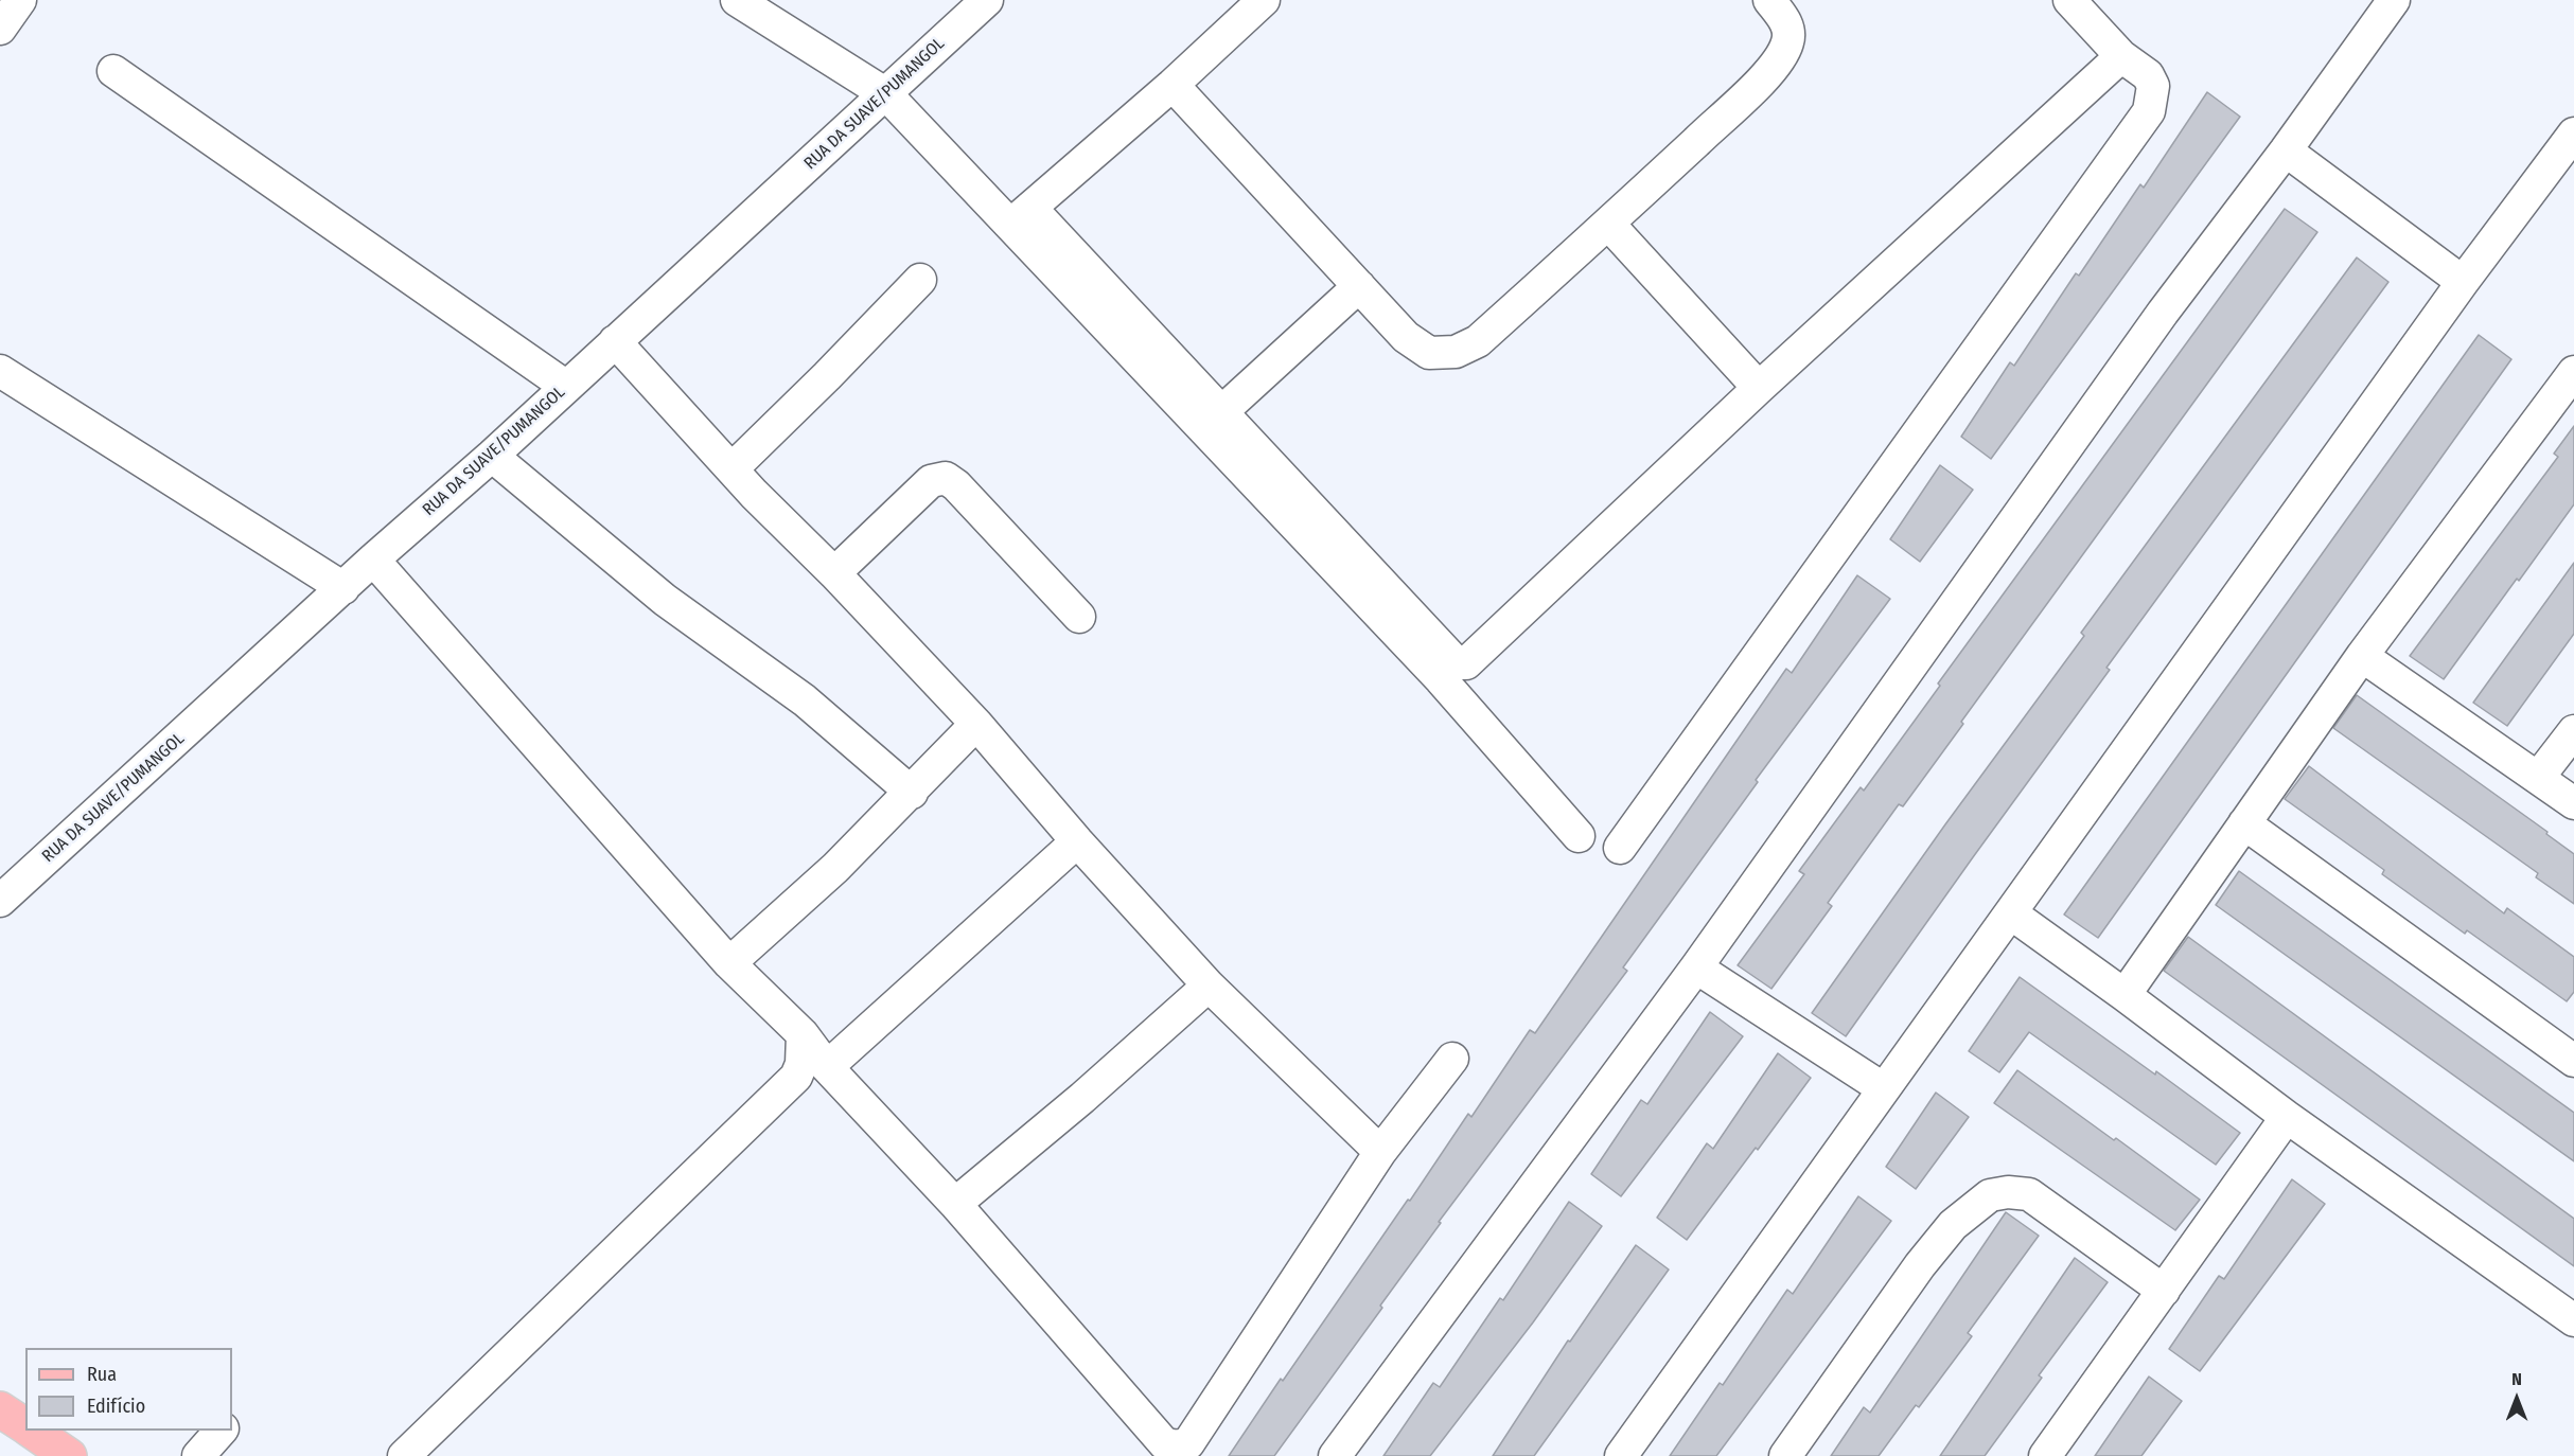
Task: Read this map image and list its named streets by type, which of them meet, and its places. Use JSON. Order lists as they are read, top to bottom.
{
  "streets": {
    "street": ["RUA DA SUAVE/PUMANGOL"]
  },
  "legend": ["Rua", "Edifício"],
  "north": "top"
}
